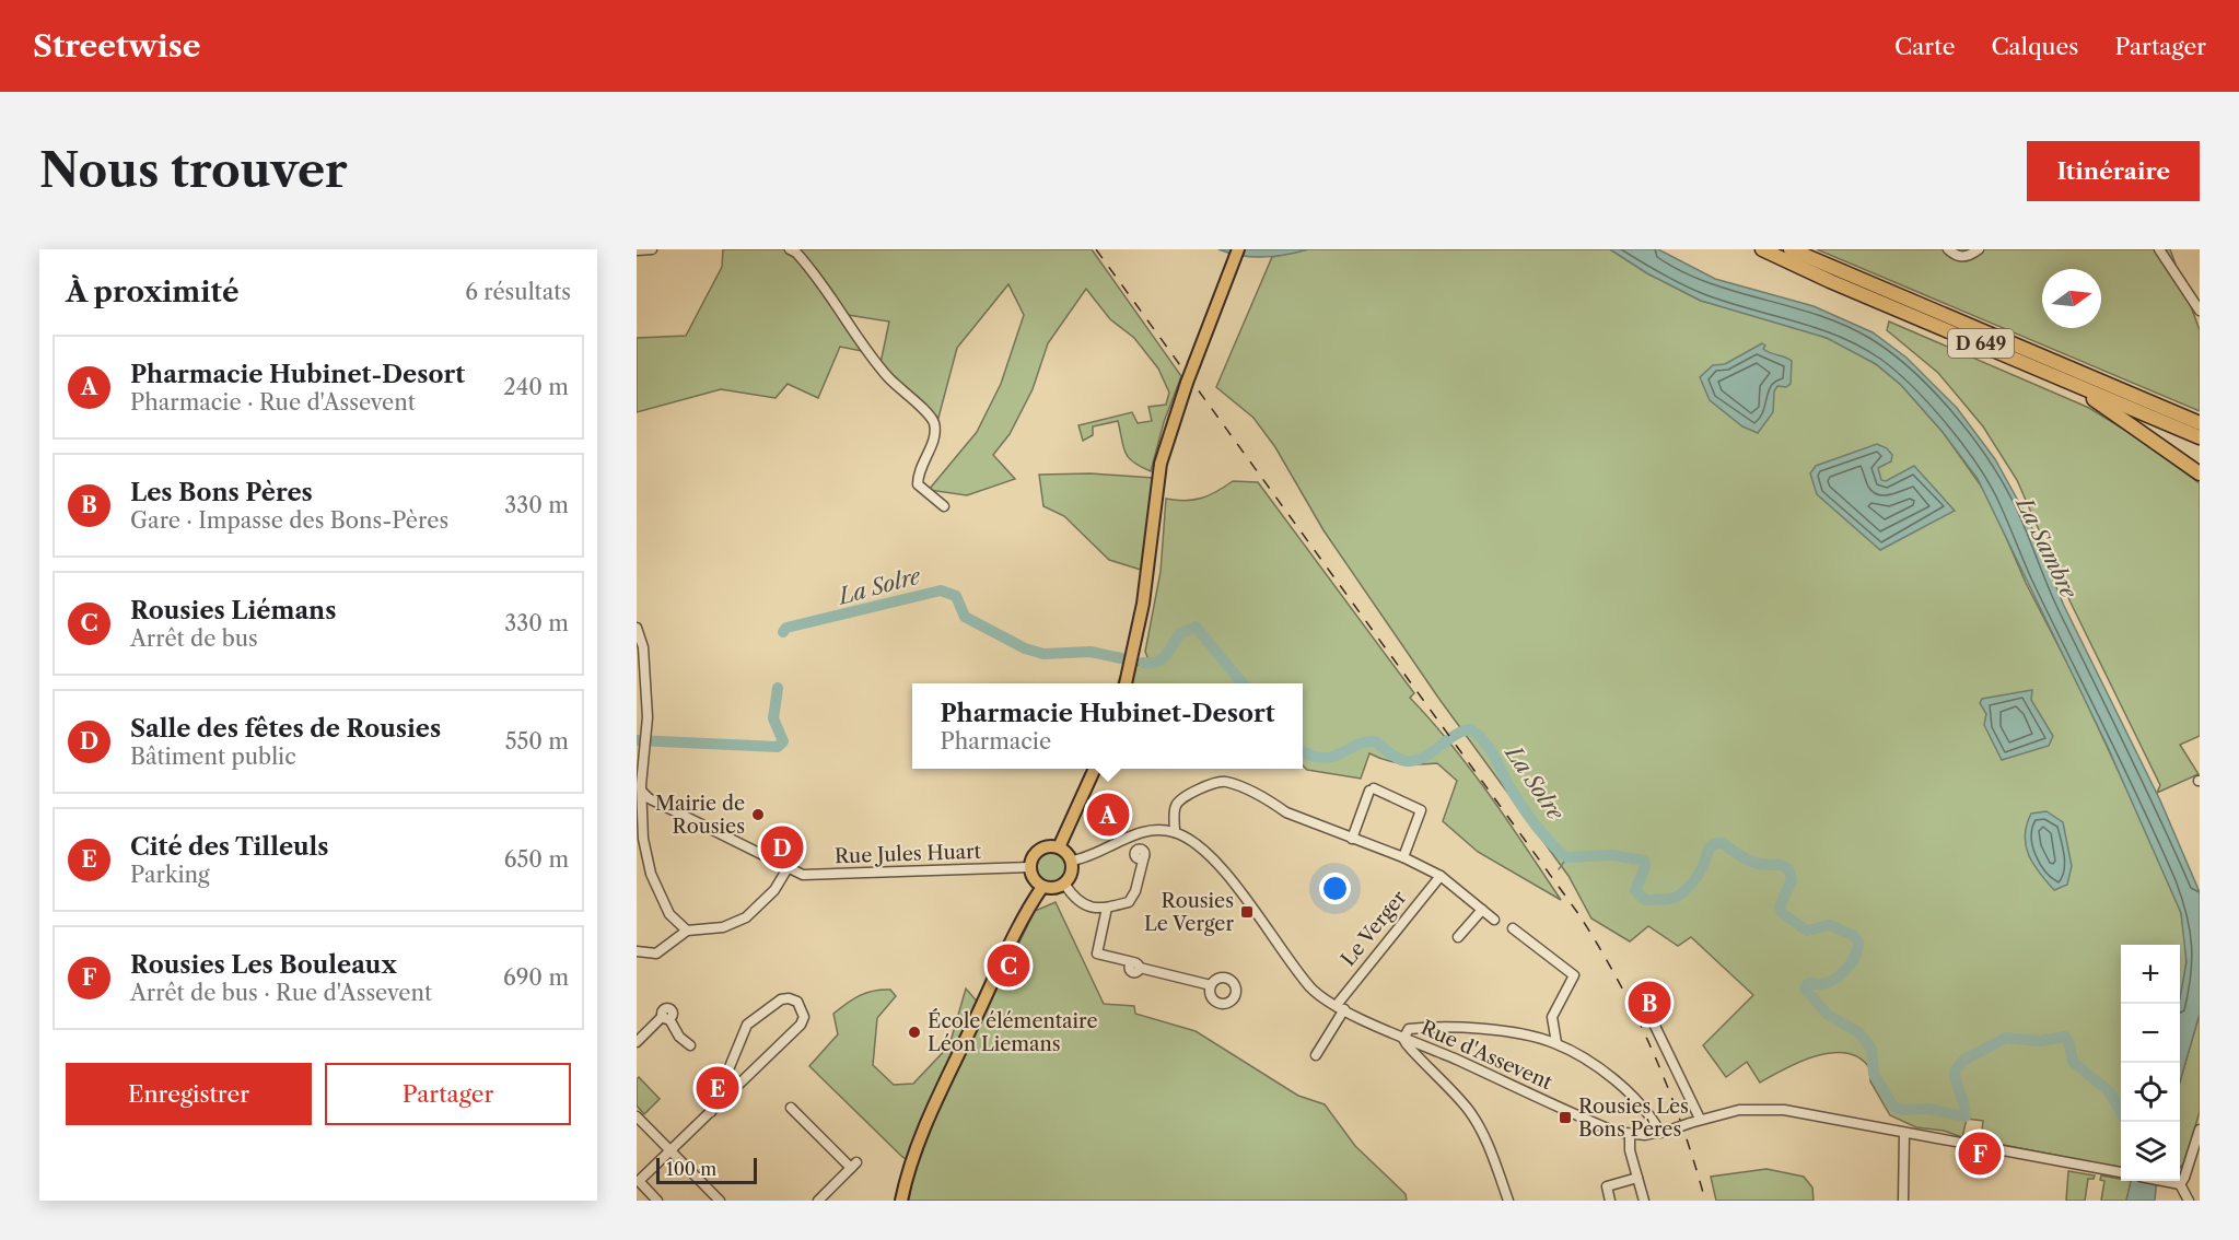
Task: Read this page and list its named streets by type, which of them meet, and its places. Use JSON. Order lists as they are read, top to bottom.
{
  "streets": {
    "highway": ["D 649"],
    "street": ["Rue Jules Huart", "Le Verger", "Rue d'Assevent"]
  },
  "crossings": [
    ["Le Verger", "Rue d'Assevent"]
  ],
  "water": ["La Sambre", "La Solre"],
  "places": {
    "other": ["Mairie de Rousies", "École élémentaire Léon Liemans"],
    "transit": ["Rousies Le Verger", "Rousies Les Bons Pères"]
  },
  "scale_bar": "100 m",
  "north": "right",
  "page": {
    "header": "Streetwise",
    "nav": ["Carte", "Calques", "Partager"],
    "buttons": [
      "Itinéraire",
      ["Enregistrer", "Partager"]
    ],
    "title": "Nous trouver",
    "heading": ["À proximité", "6 résultats"],
    "list": [
      {
        "mark": "A",
        "name": "Pharmacie Hubinet-Desort",
        "note": "Pharmacie · Rue d'Assevent",
        "value": "240 m"
      },
      {
        "mark": "B",
        "name": "Les Bons Pères",
        "note": "Gare · Impasse des Bons-Pères",
        "value": "330 m"
      },
      {
        "mark": "C",
        "name": "Rousies Liémans",
        "note": "Arrêt de bus",
        "value": "330 m"
      },
      {
        "mark": "D",
        "name": "Salle des fêtes de Rousies",
        "note": "Bâtiment public",
        "value": "550 m"
      },
      {
        "mark": "E",
        "name": "Cité des Tilleuls",
        "note": "Parking",
        "value": "650 m"
      },
      {
        "mark": "F",
        "name": "Rousies Les Bouleaux",
        "note": "Arrêt de bus · Rue d'Assevent",
        "value": "690 m"
      }
    ],
    "popup": ["Pharmacie Hubinet-Desort", "Pharmacie"],
    "pins": [
      "A",
      "D",
      "C",
      "B",
      "E",
      "F"
    ],
    "map_buttons": ["+", "−"],
    "scale": "100 m"
  }
}
